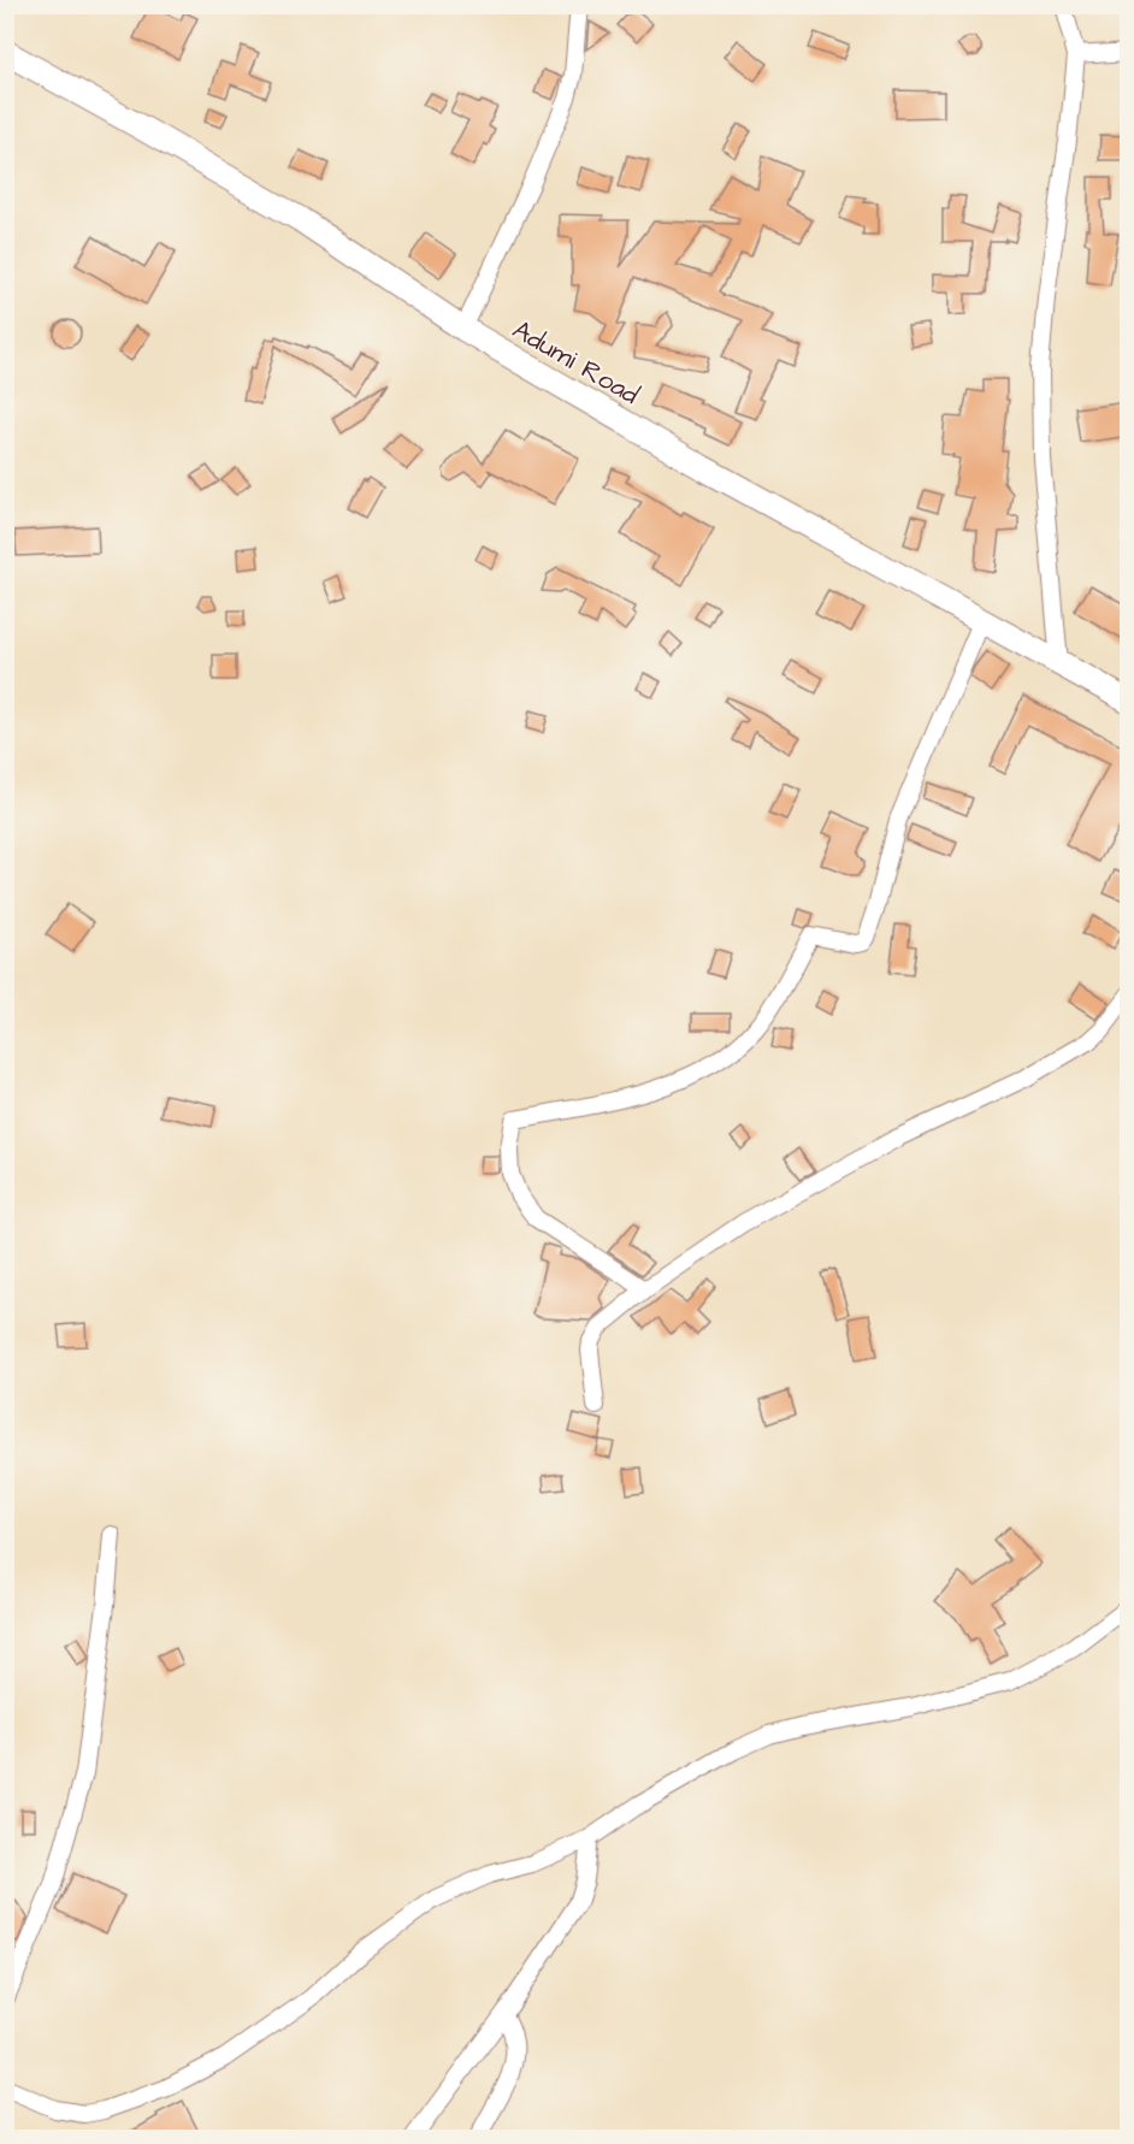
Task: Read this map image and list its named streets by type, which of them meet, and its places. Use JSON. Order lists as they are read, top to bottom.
{
  "streets": {
    "main road": ["Adumi Road"]
  }
}
